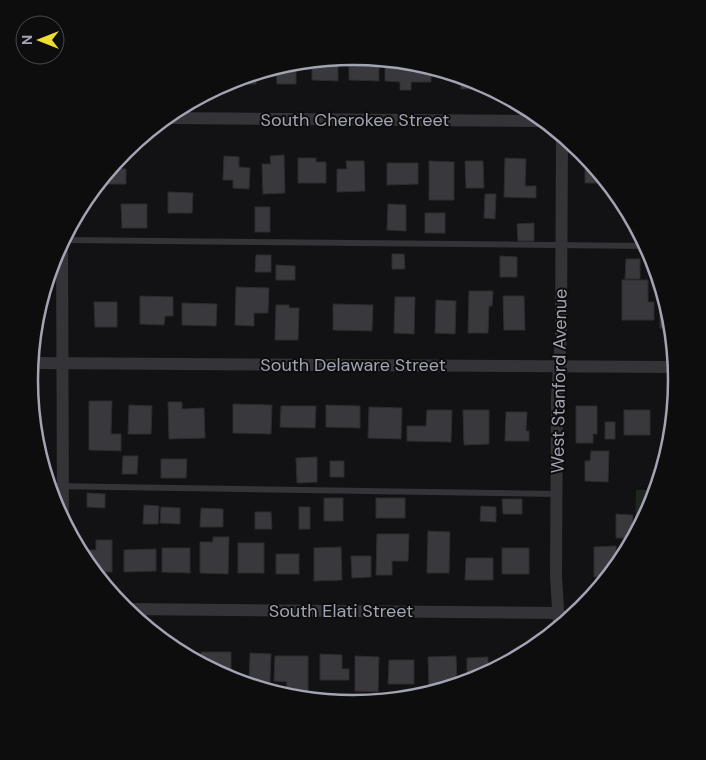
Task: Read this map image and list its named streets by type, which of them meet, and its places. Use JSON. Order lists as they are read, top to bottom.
{
  "streets": {
    "street": [
      "South Cherokee Street",
      "South Delaware Street",
      "West Stanford Avenue",
      "South Elati Street"
    ]
  },
  "crossings": [
    ["South Delaware Street", "West Stanford Avenue"],
    ["West Stanford Avenue", "South Elati Street"]
  ],
  "north": "left"
}
